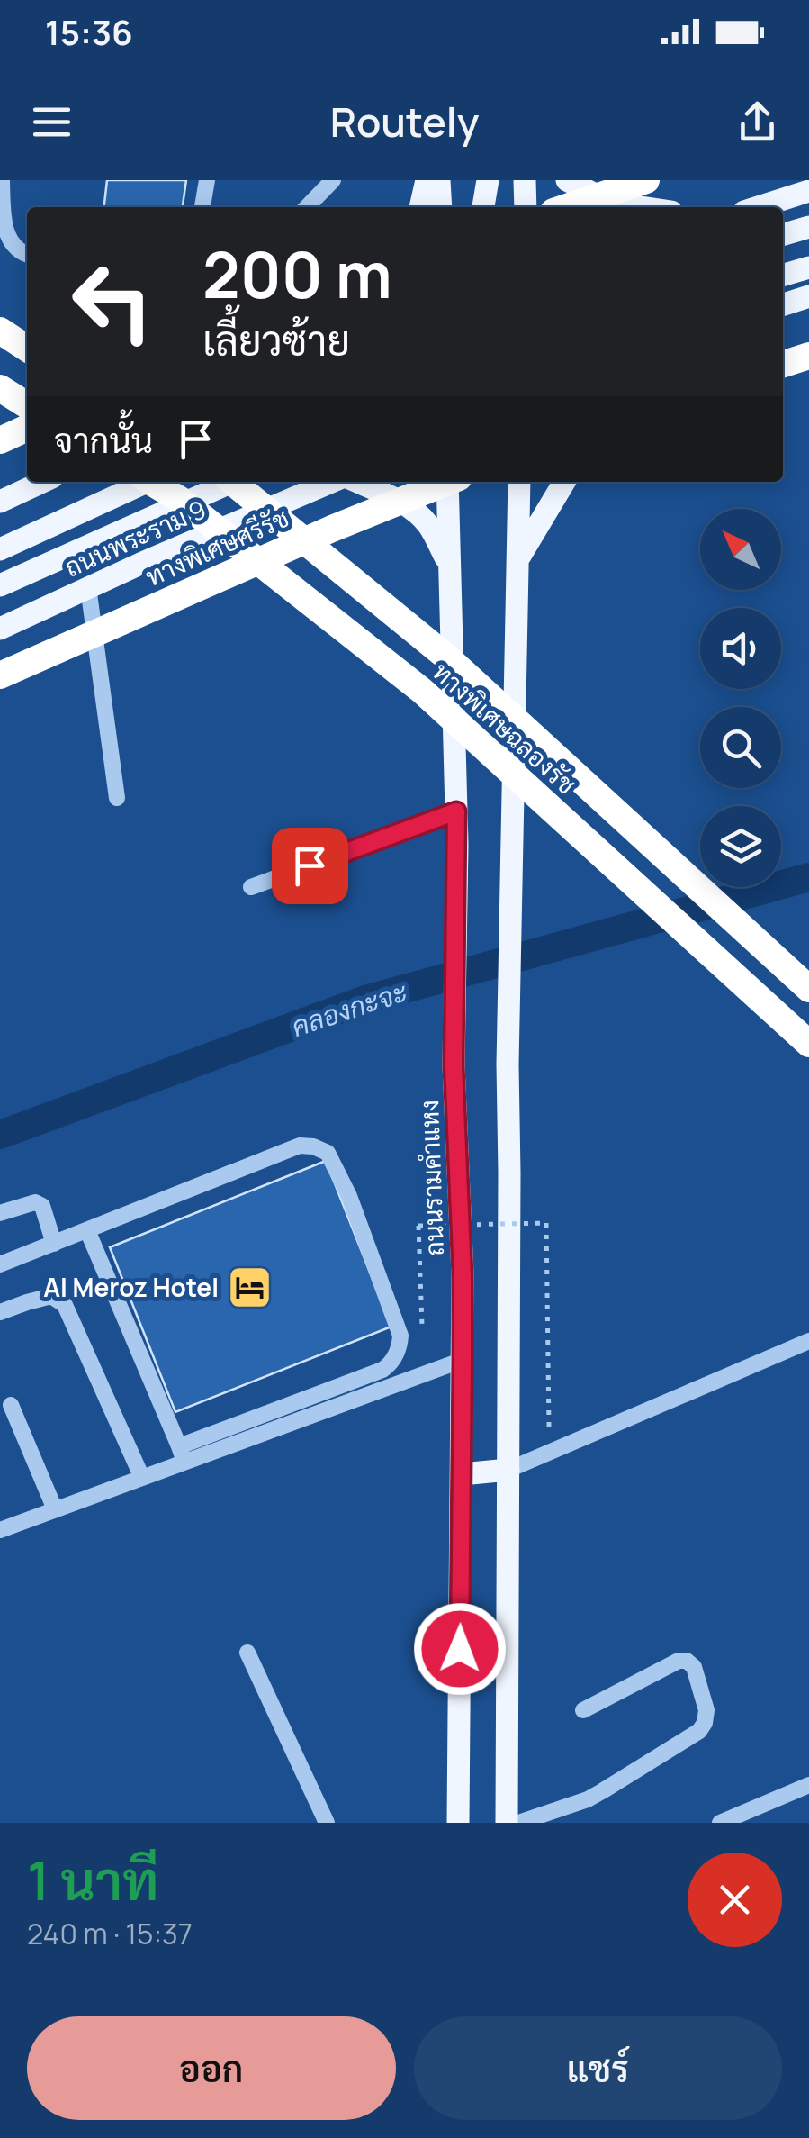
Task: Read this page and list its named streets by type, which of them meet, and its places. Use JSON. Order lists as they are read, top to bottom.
{
  "streets": {
    "highway": ["ทางพิเศษศรีรัช", "ทางพิเศษฉลองรัช"],
    "main road": ["ถนนพระราม 9", "ถนนรามคำแหง"]
  },
  "water": ["คลองกะจะ"],
  "places": {
    "hotel": ["Al Meroz Hotel"]
  },
  "north": "top left",
  "page": {
    "status": "15:36",
    "header": "Routely",
    "turn": ["200 m", "เลี้ยวซ้าย"],
    "then": "จากนั้น",
    "heading": ["1 นาที", "240 m · 15:37"],
    "buttons": ["ออก", "แชร์"]
  }
}
